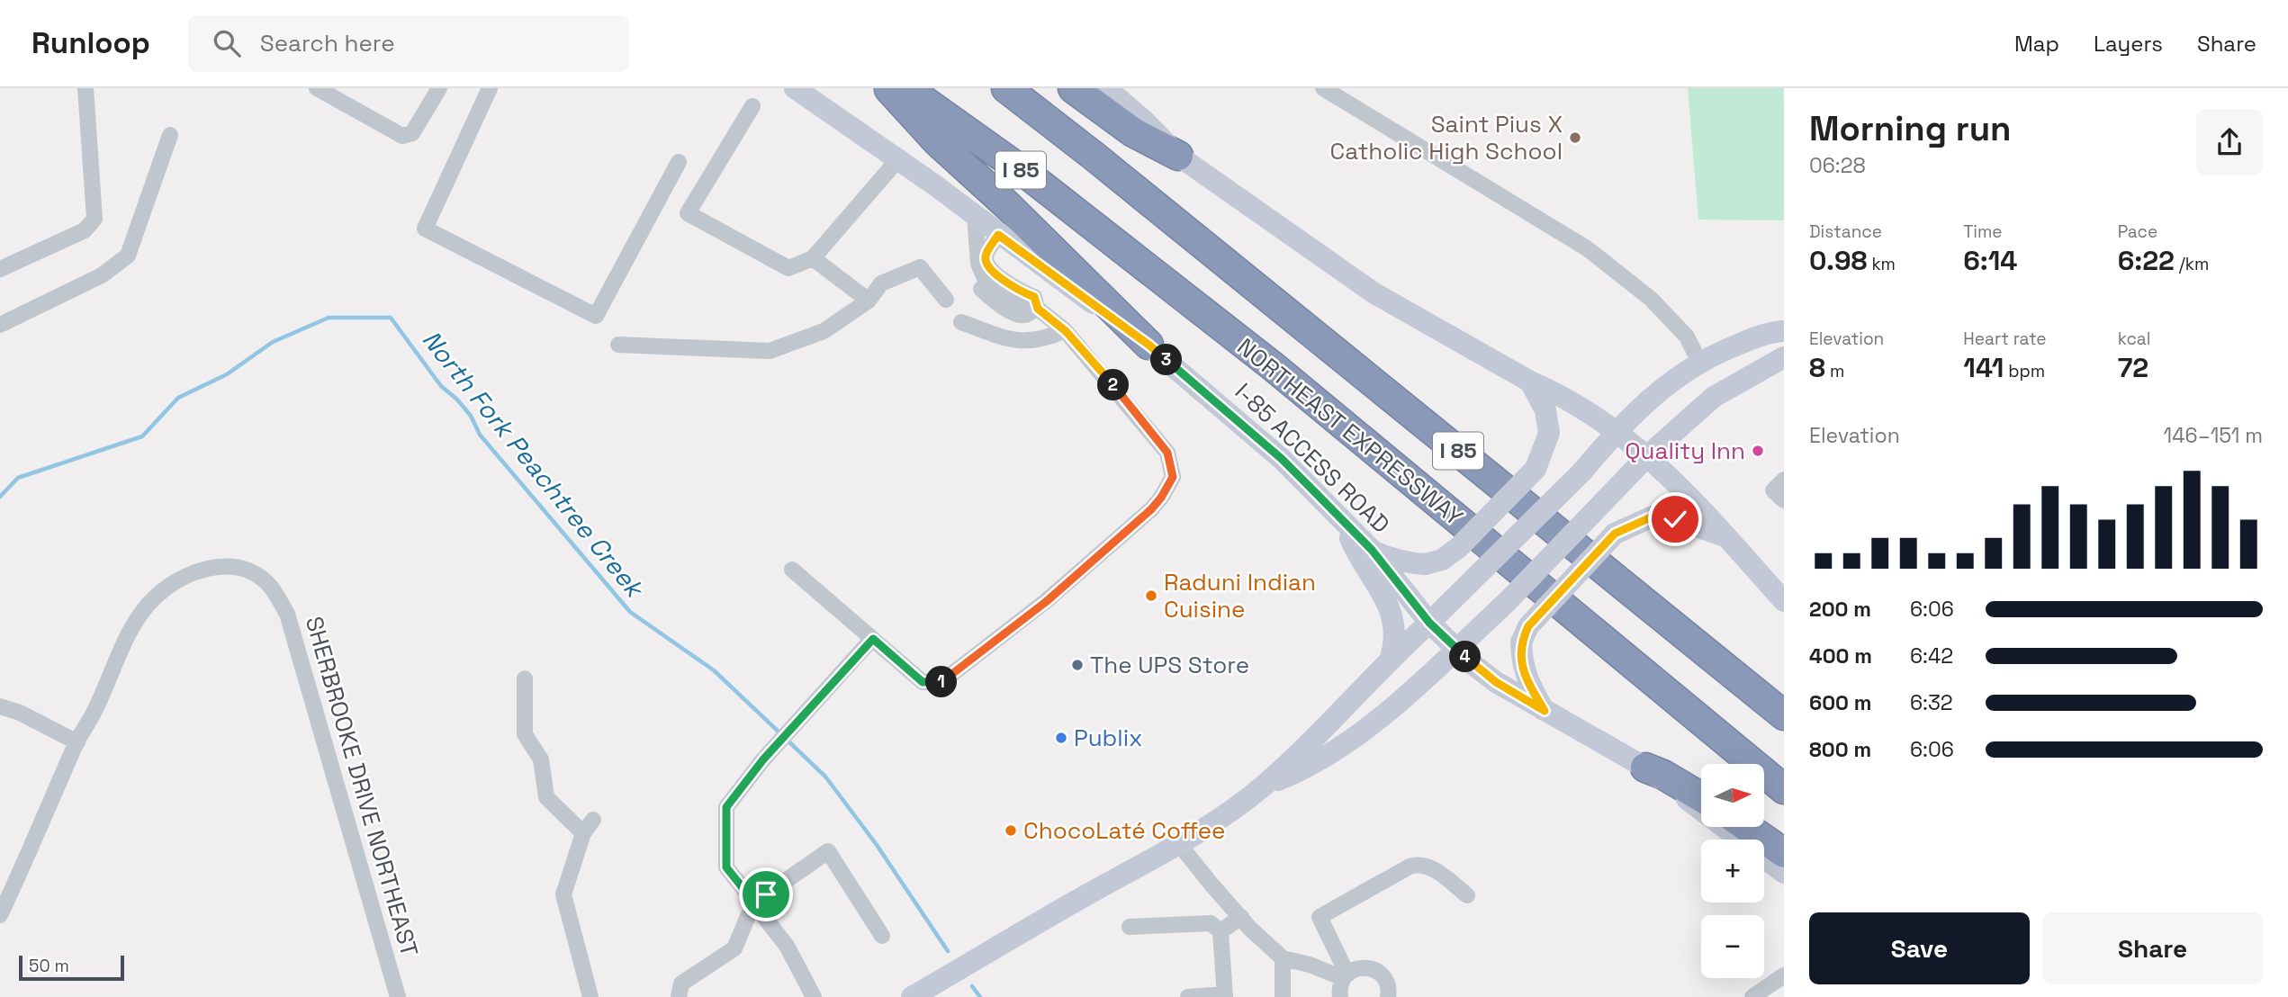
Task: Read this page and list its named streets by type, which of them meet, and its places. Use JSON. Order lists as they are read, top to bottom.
{
  "streets": {
    "highway": ["I 85", "NORTHEAST EXPRESSWAY"],
    "main road": ["I-85 ACCESS ROAD"],
    "street": ["SHERBROOKE DRIVE NORTHEAST"]
  },
  "water": ["North Fork Peachtree Creek"],
  "places": [
    "Saint Pius X Catholic High School",
    "Quality Inn",
    "Raduni Indian Cuisine",
    "The UPS Store",
    "Publix",
    "ChocoLaté Coffee"
  ],
  "scale_bar": "50 m",
  "north": "right",
  "page": {
    "header": "Runloop",
    "search": "Search here",
    "nav": ["Map", "Layers", "Share"],
    "heading": ["Morning run", "06:28"],
    "stats": [
      ["Distance", "0.98 km"],
      ["Time", "6:14"],
      ["Pace", "6:22 /km"],
      ["Elevation", "8 m"],
      ["Heart rate", "141 bpm"],
      ["kcal", "72"]
    ],
    "pins": [
      "3",
      "2",
      "4",
      "1"
    ],
    "chart": ["Elevation", "146–151 m"],
    "list": [
      {
        "name": "200 m",
        "note": "6:06"
      },
      {
        "name": "400 m",
        "note": "6:42"
      },
      {
        "name": "600 m",
        "note": "6:32"
      },
      {
        "name": "800 m",
        "note": "6:06"
      }
    ],
    "map_buttons": ["+", "−"],
    "buttons": ["Save", "Share"],
    "scale": "50 m"
  }
}
